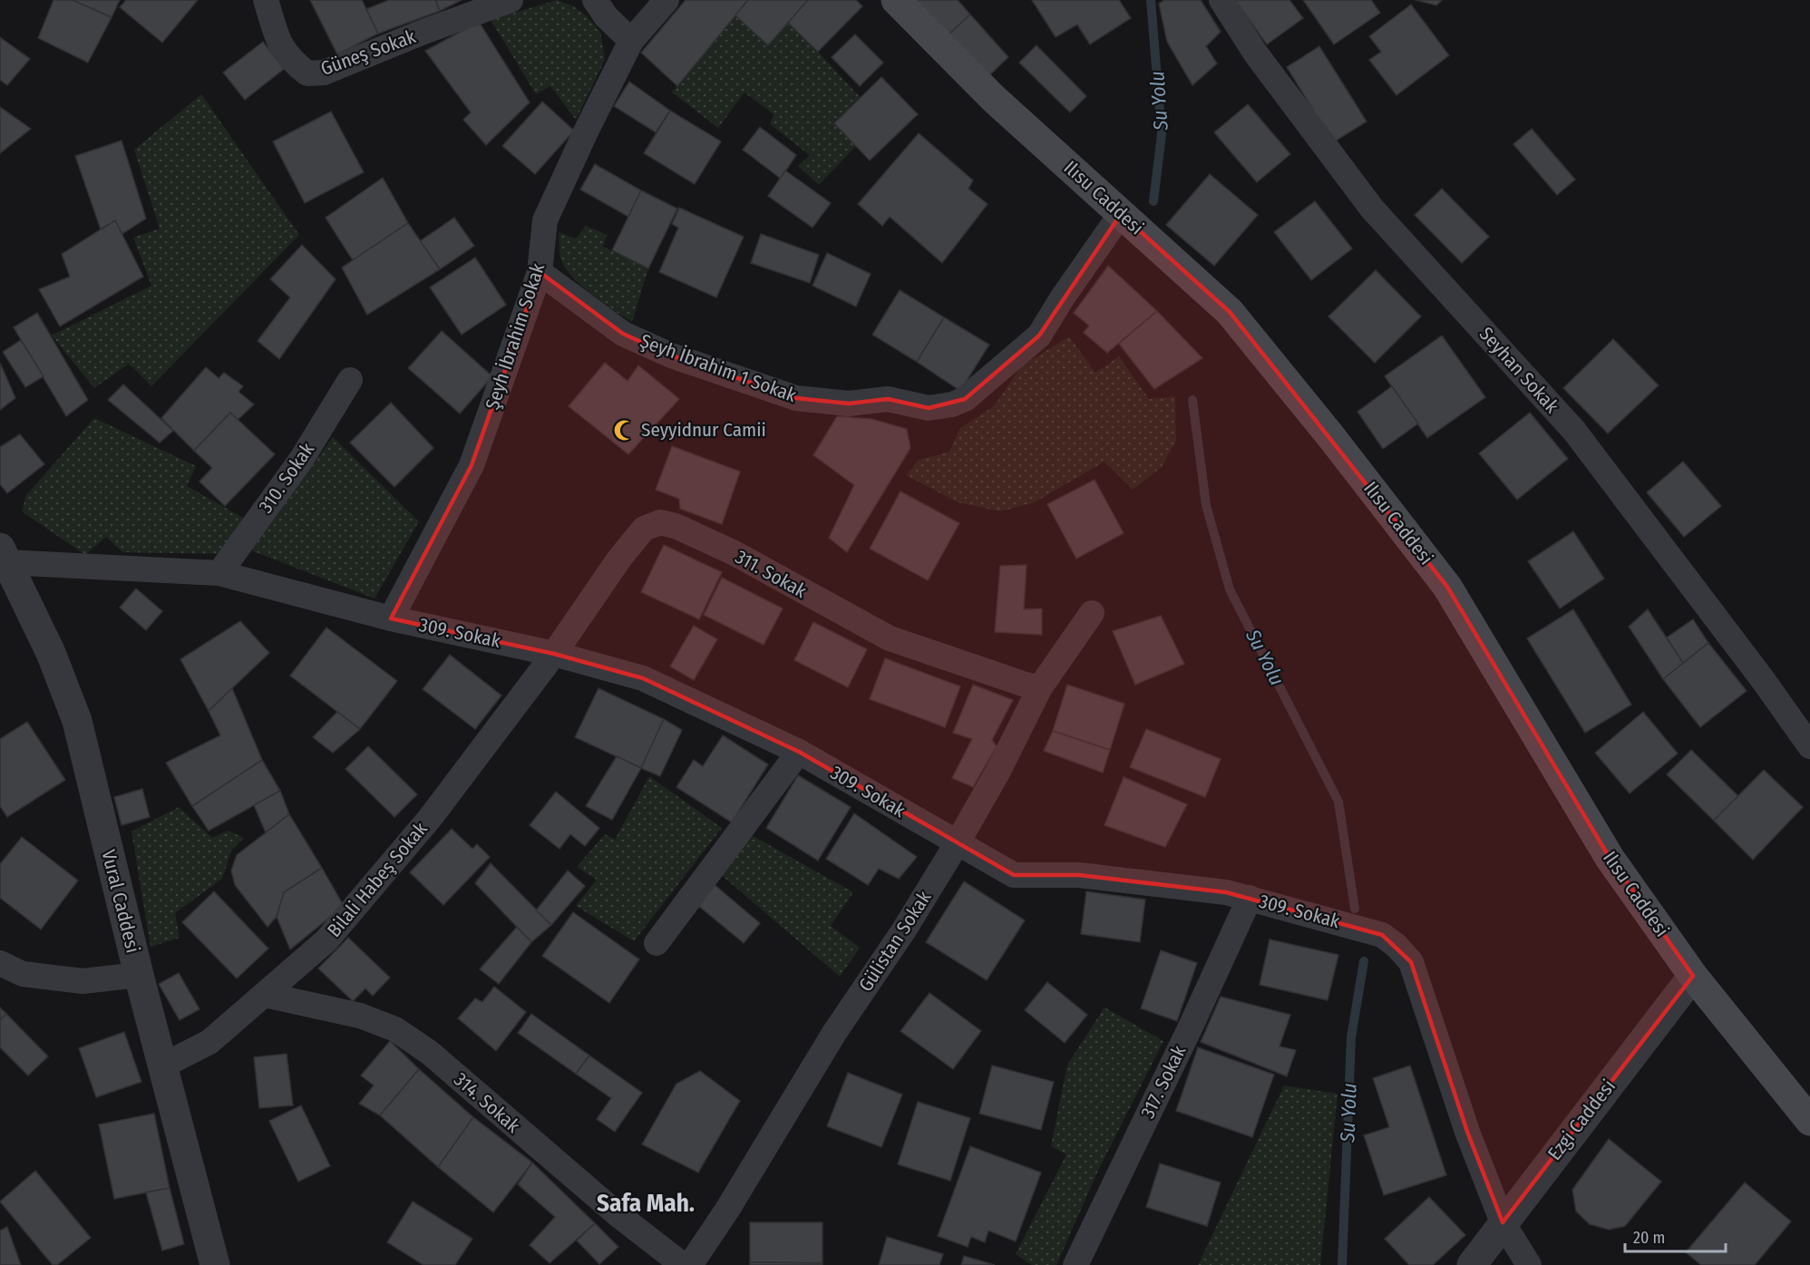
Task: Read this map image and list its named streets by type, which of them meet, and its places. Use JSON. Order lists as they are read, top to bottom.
{
  "streets": {
    "main road": ["Ilısu Caddesi"],
    "street": [
      "Güneş Sokak",
      "Şeyh İbrahim Sokak",
      "Şeyh İbrahim 1 Sokak",
      "Seyhan Sokak",
      "310. Sokak",
      "311. Sokak",
      "309. Sokak",
      "Bilali Habeş Sokak",
      "Vural Caddesi",
      "Gülistan Sokak",
      "317. Sokak",
      "314. Sokak",
      "Ezgi Caddesi"
    ]
  },
  "crossings": [
    ["Ilısu Caddesi", "Şeyh İbrahim 1 Sokak"],
    ["Ilısu Caddesi", "Ezgi Caddesi"],
    ["Şeyh İbrahim Sokak", "Şeyh İbrahim 1 Sokak"],
    ["Şeyh İbrahim Sokak", "309. Sokak"],
    ["310. Sokak", "309. Sokak"],
    ["311. Sokak", "309. Sokak"],
    ["311. Sokak", "Bilali Habeş Sokak"],
    ["311. Sokak", "Gülistan Sokak"],
    ["309. Sokak", "Bilali Habeş Sokak"],
    ["309. Sokak", "Vural Caddesi"],
    ["309. Sokak", "Gülistan Sokak"],
    ["309. Sokak", "317. Sokak"],
    ["309. Sokak", "Ezgi Caddesi"],
    ["Bilali Habeş Sokak", "Vural Caddesi"],
    ["Bilali Habeş Sokak", "314. Sokak"]
  ],
  "districts": ["Safa Mah."],
  "water": ["Su Yolu"],
  "places": {
    "mosque": ["Seyyidnur Camii"]
  },
  "scale_bar": "20 m"
}
